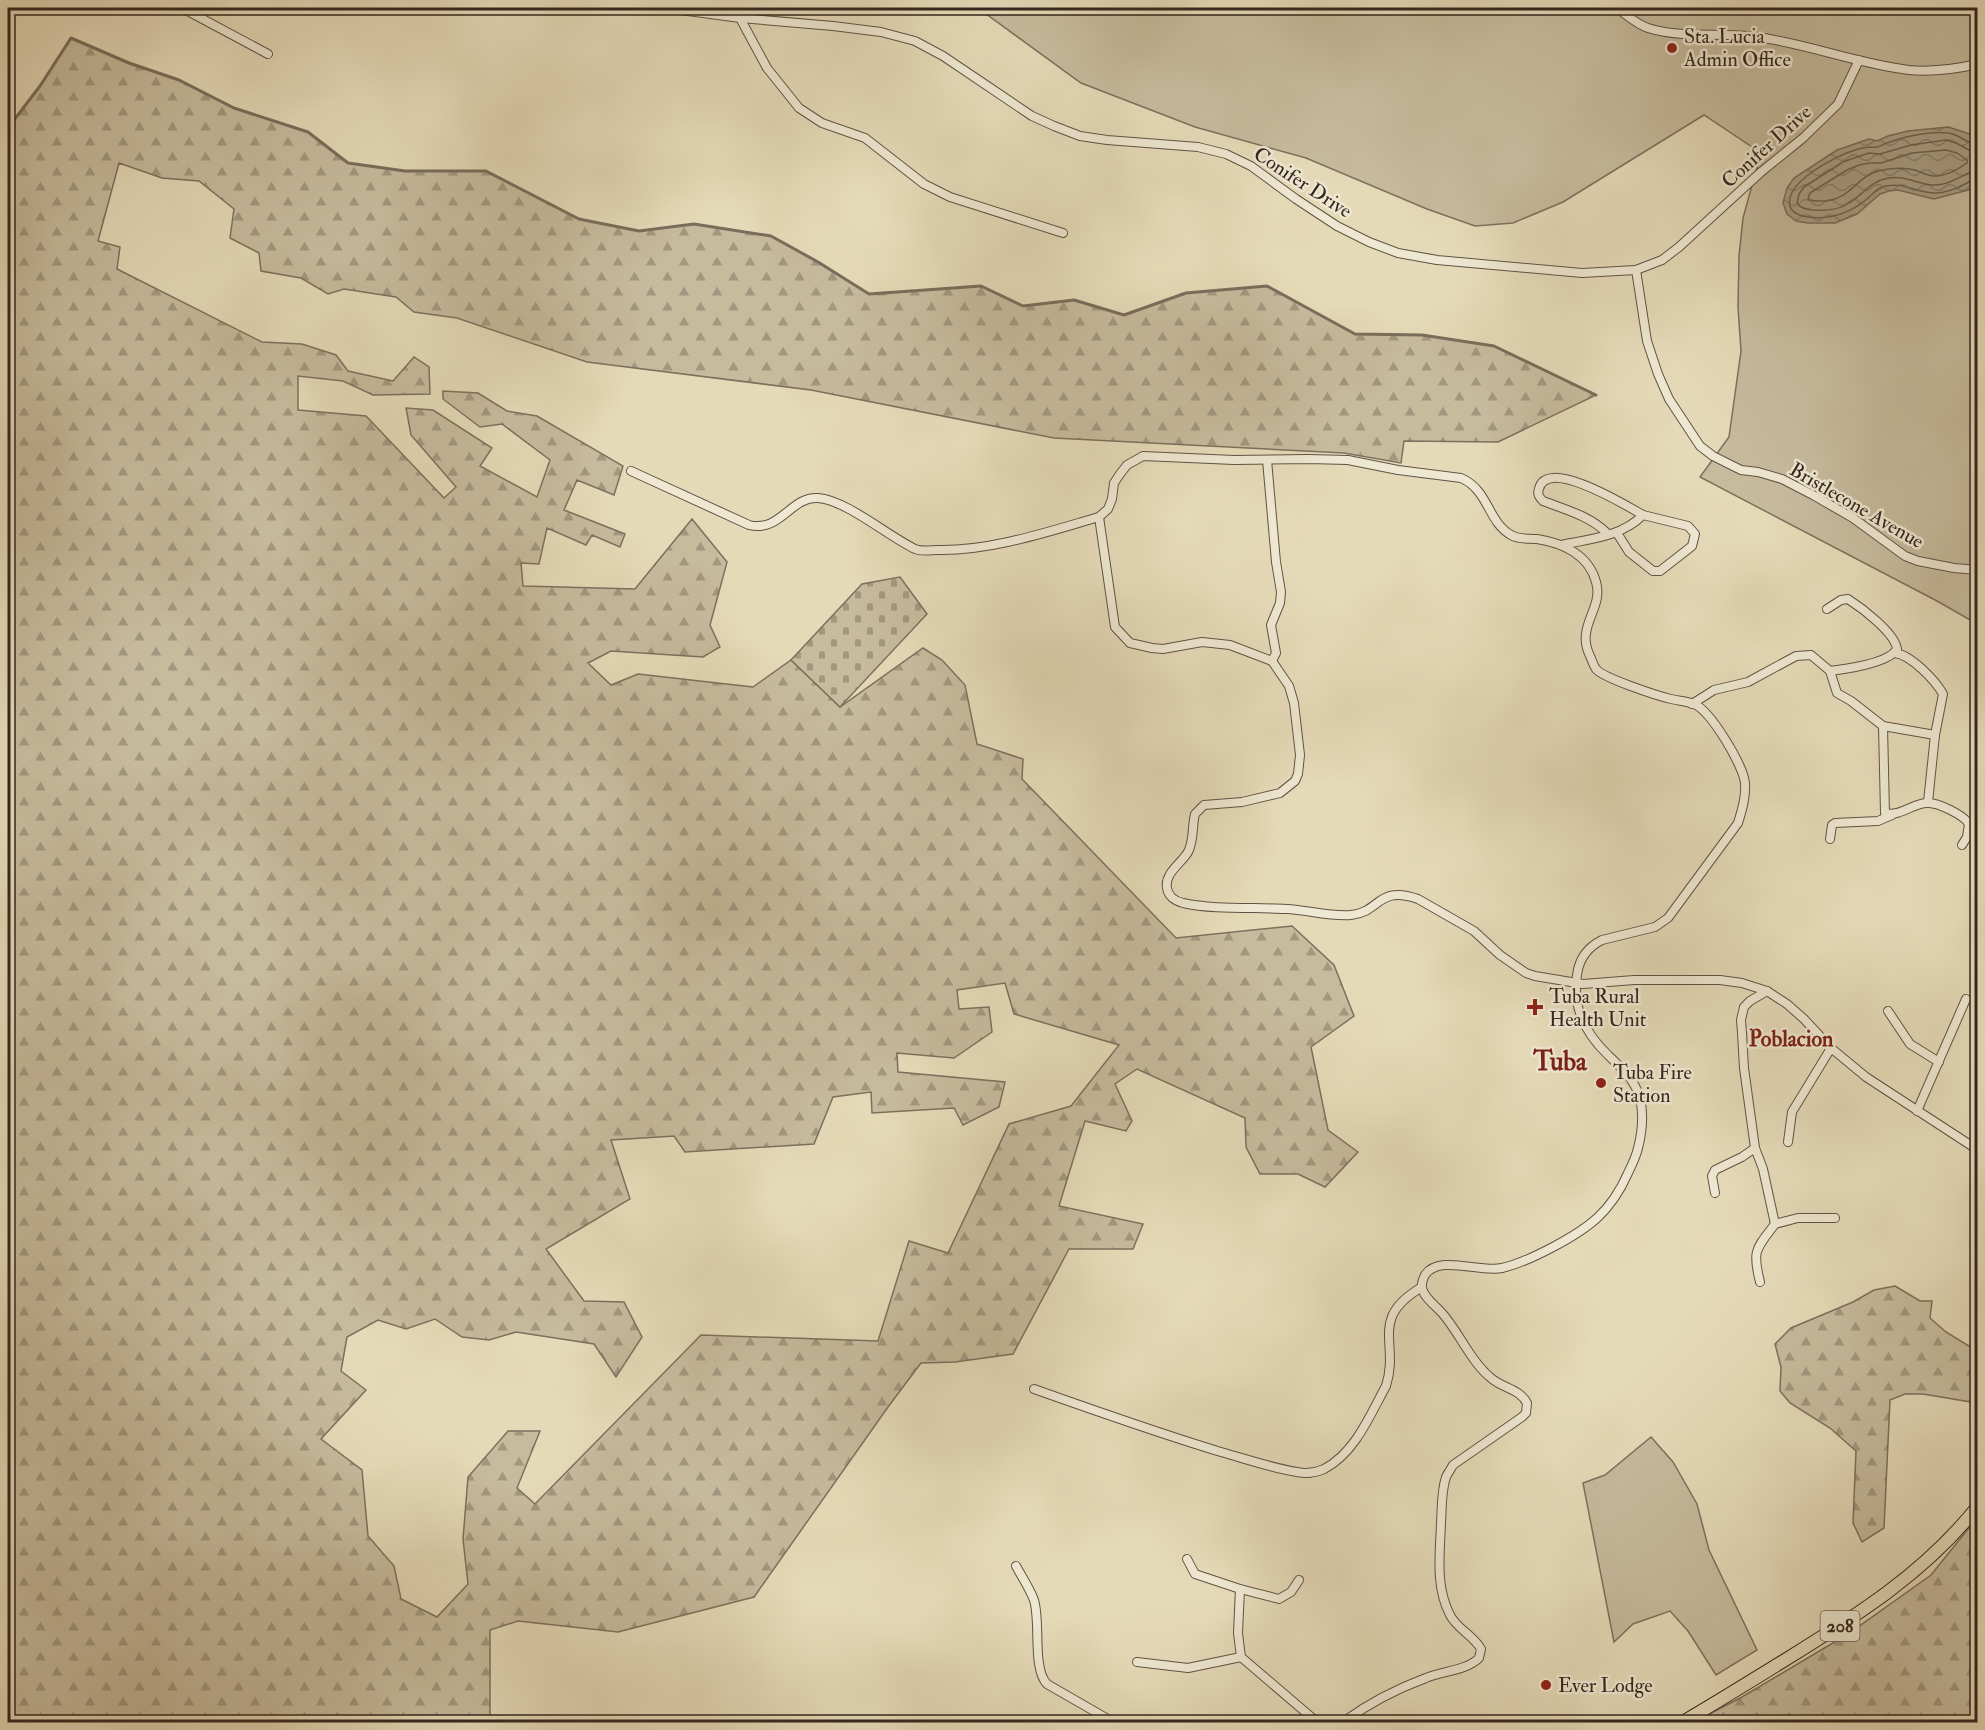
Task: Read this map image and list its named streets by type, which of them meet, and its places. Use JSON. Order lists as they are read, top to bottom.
{
  "streets": {
    "main road": ["208"],
    "street": ["Conifer Drive", "Bristlecone Avenue"]
  },
  "crossings": [
    ["Conifer Drive", "Bristlecone Avenue"]
  ],
  "districts": ["Poblacion", "Tuba"],
  "places": {
    "other": ["Sta. Lucia Admin Office", "Tuba Fire Station", "Ever Lodge"],
    "health": ["Tuba Rural Health Unit"]
  }
}
